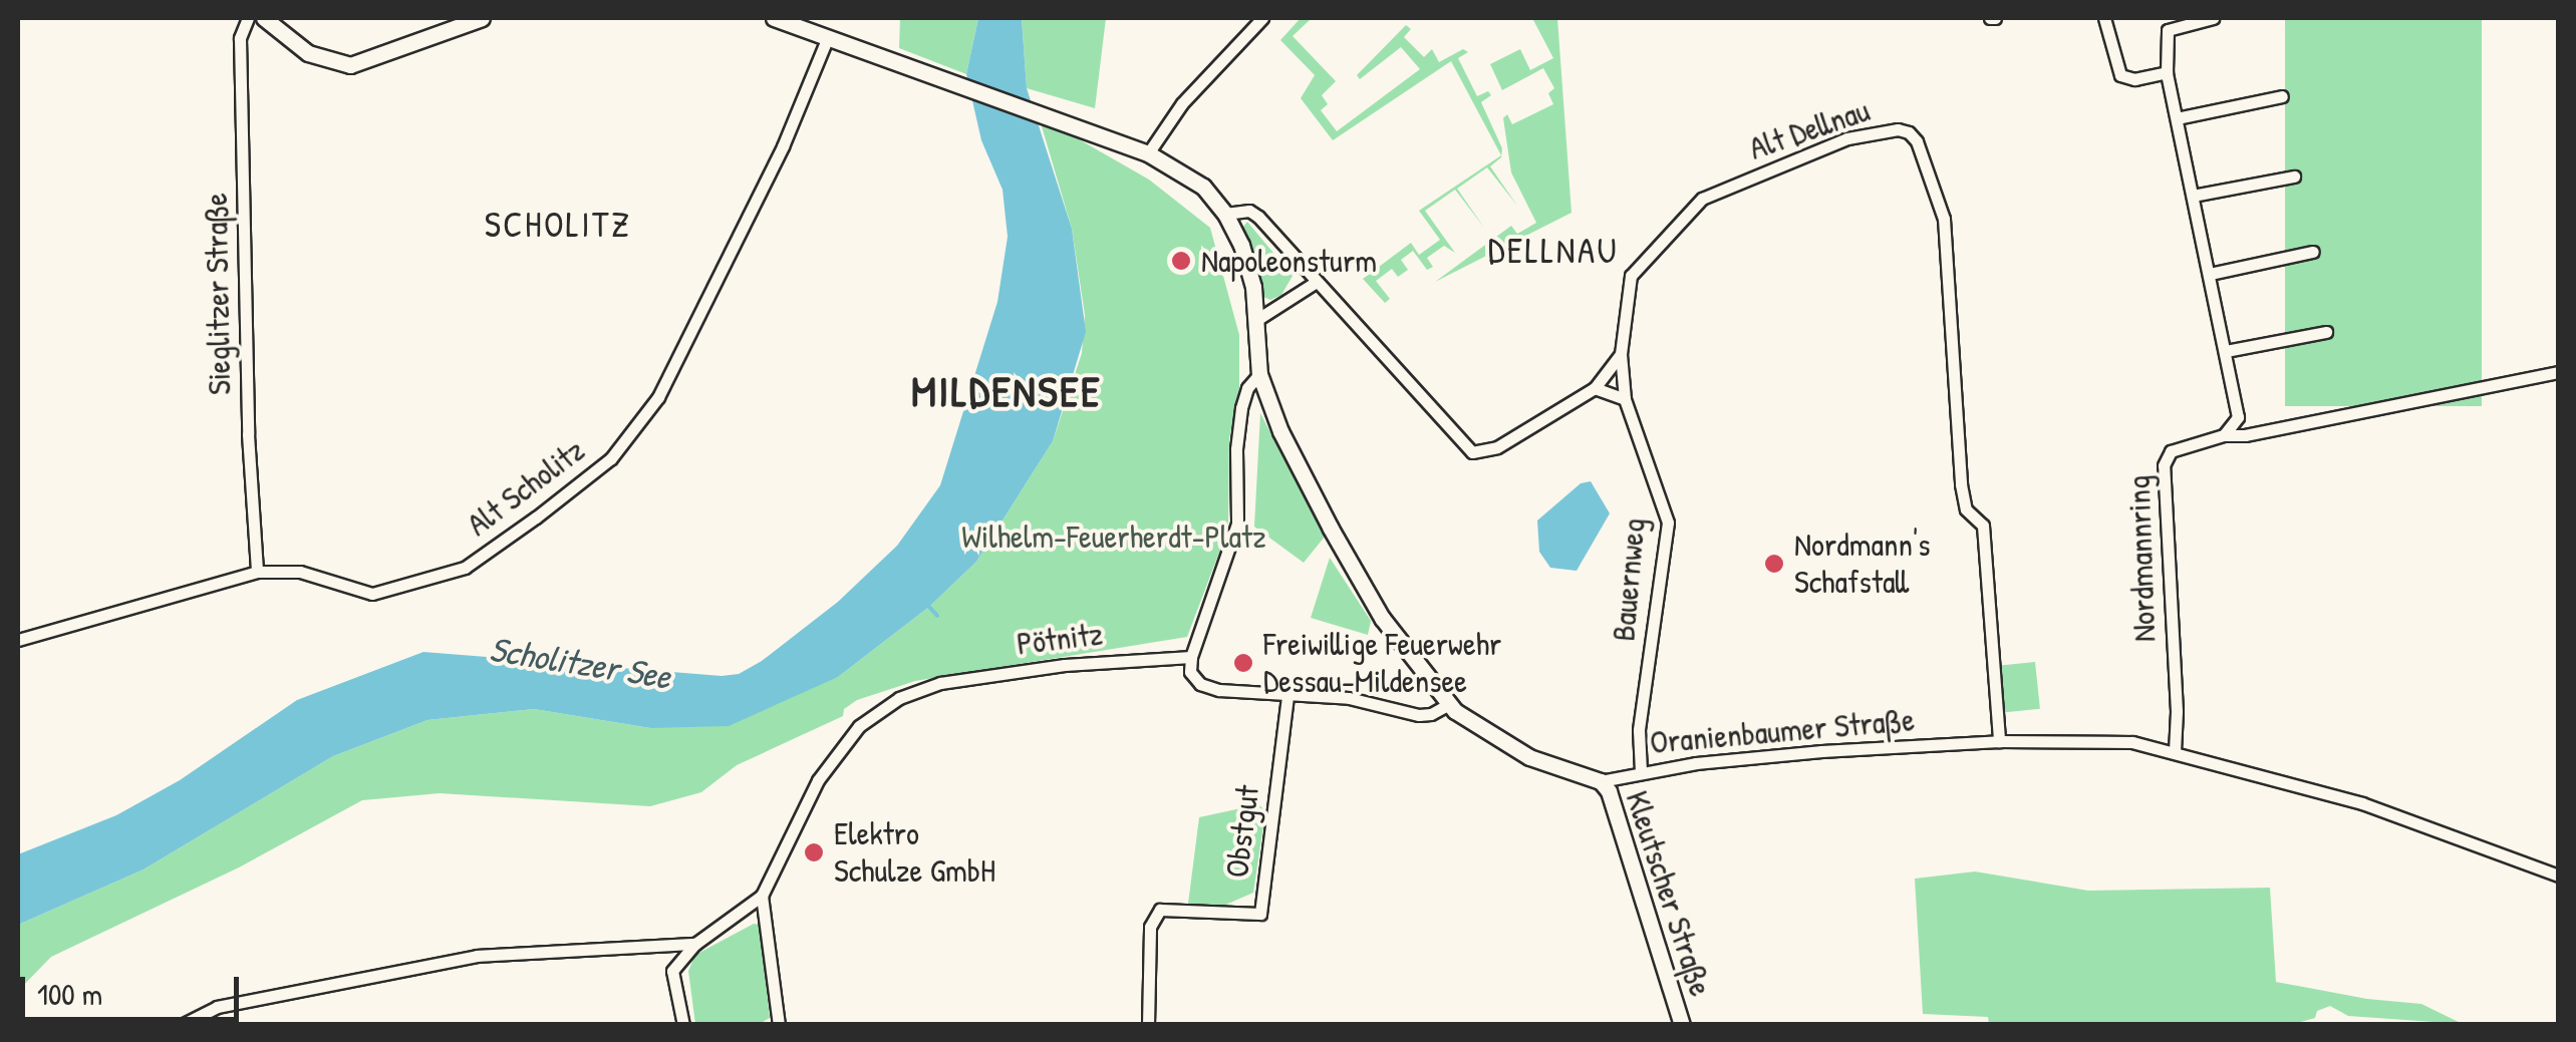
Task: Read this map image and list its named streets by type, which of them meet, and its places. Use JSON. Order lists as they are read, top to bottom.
{
  "streets": {
    "street": [
      "Alt Dellnau",
      "Sieglitzer Straße",
      "Alt Scholitz",
      "Nordmannring",
      "Bauernweg",
      "Pötnitz",
      "Oranienbaumer Straße",
      "Obstgut",
      "Kleutscher Straße"
    ]
  },
  "crossings": [
    ["Alt Dellnau", "Bauernweg"],
    ["Alt Dellnau", "Oranienbaumer Straße"],
    ["Sieglitzer Straße", "Alt Scholitz"],
    ["Nordmannring", "Oranienbaumer Straße"],
    ["Bauernweg", "Oranienbaumer Straße"],
    ["Oranienbaumer Straße", "Kleutscher Straße"]
  ],
  "districts": ["SCHOLITZ", "DELLNAU", "MILDENSEE"],
  "water": ["Scholitzer See"],
  "parks": ["Wilhelm-Feuerherdt-Platz"],
  "places": [
    "Napoleonsturm",
    "Nordmann's Schafstall",
    "Freiwillige Feuerwehr Dessau-Mildensee",
    "Elektro Schulze GmbH"
  ],
  "scale_bar": "100 m"
}
